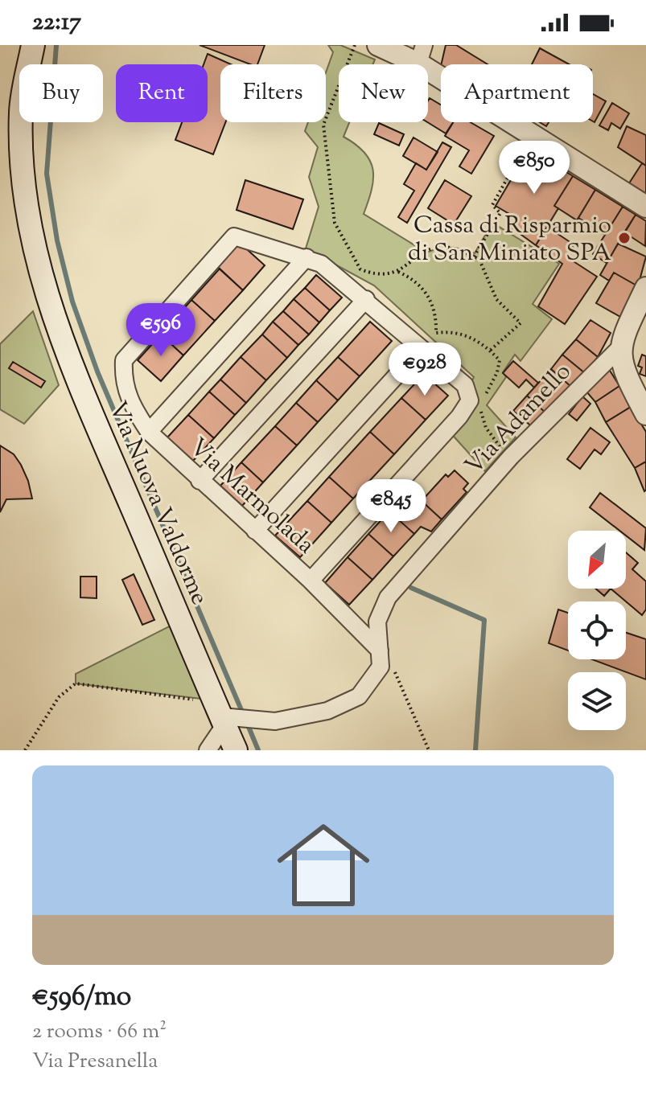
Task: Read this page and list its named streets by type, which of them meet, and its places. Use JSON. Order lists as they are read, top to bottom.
{
  "streets": {
    "main road": ["Via Nuova Valdorme"],
    "street": ["Via Adamello", "Via Marmolada"]
  },
  "crossings": [
    ["Via Adamello", "Via Marmolada"]
  ],
  "places": ["Cassa di Risparmio di San Miniato SPA"],
  "north": "bottom left",
  "page": {
    "status": "22:17",
    "chip": [
      "Buy",
      "Rent",
      "Filters",
      "New",
      "Apartment"
    ],
    "price": [
      "€850",
      "€596",
      "€928",
      "€845"
    ],
    "list": [
      {
        "name": "€596/mo",
        "note": "2 rooms · 66 m² · Via Presanella"
      }
    ]
  }
}
